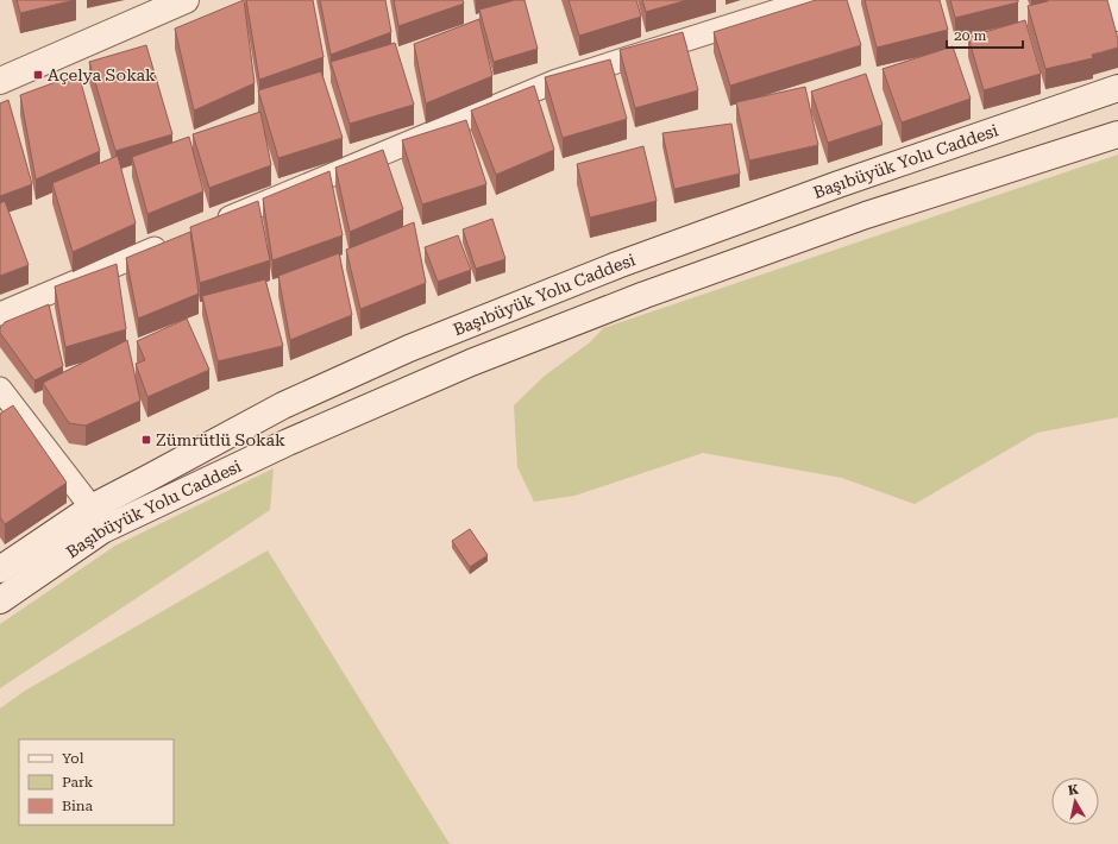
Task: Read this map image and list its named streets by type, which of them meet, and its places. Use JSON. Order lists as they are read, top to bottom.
{
  "streets": {
    "main road": ["Başıbüyük Yolu Caddesi"]
  },
  "places": {
    "transit": ["Açelya Sokak", "Zümrütlü Sokak"]
  },
  "legend": ["Yol", "Park", "Bina"],
  "scale_bar": "20 m",
  "north": "top"
}
